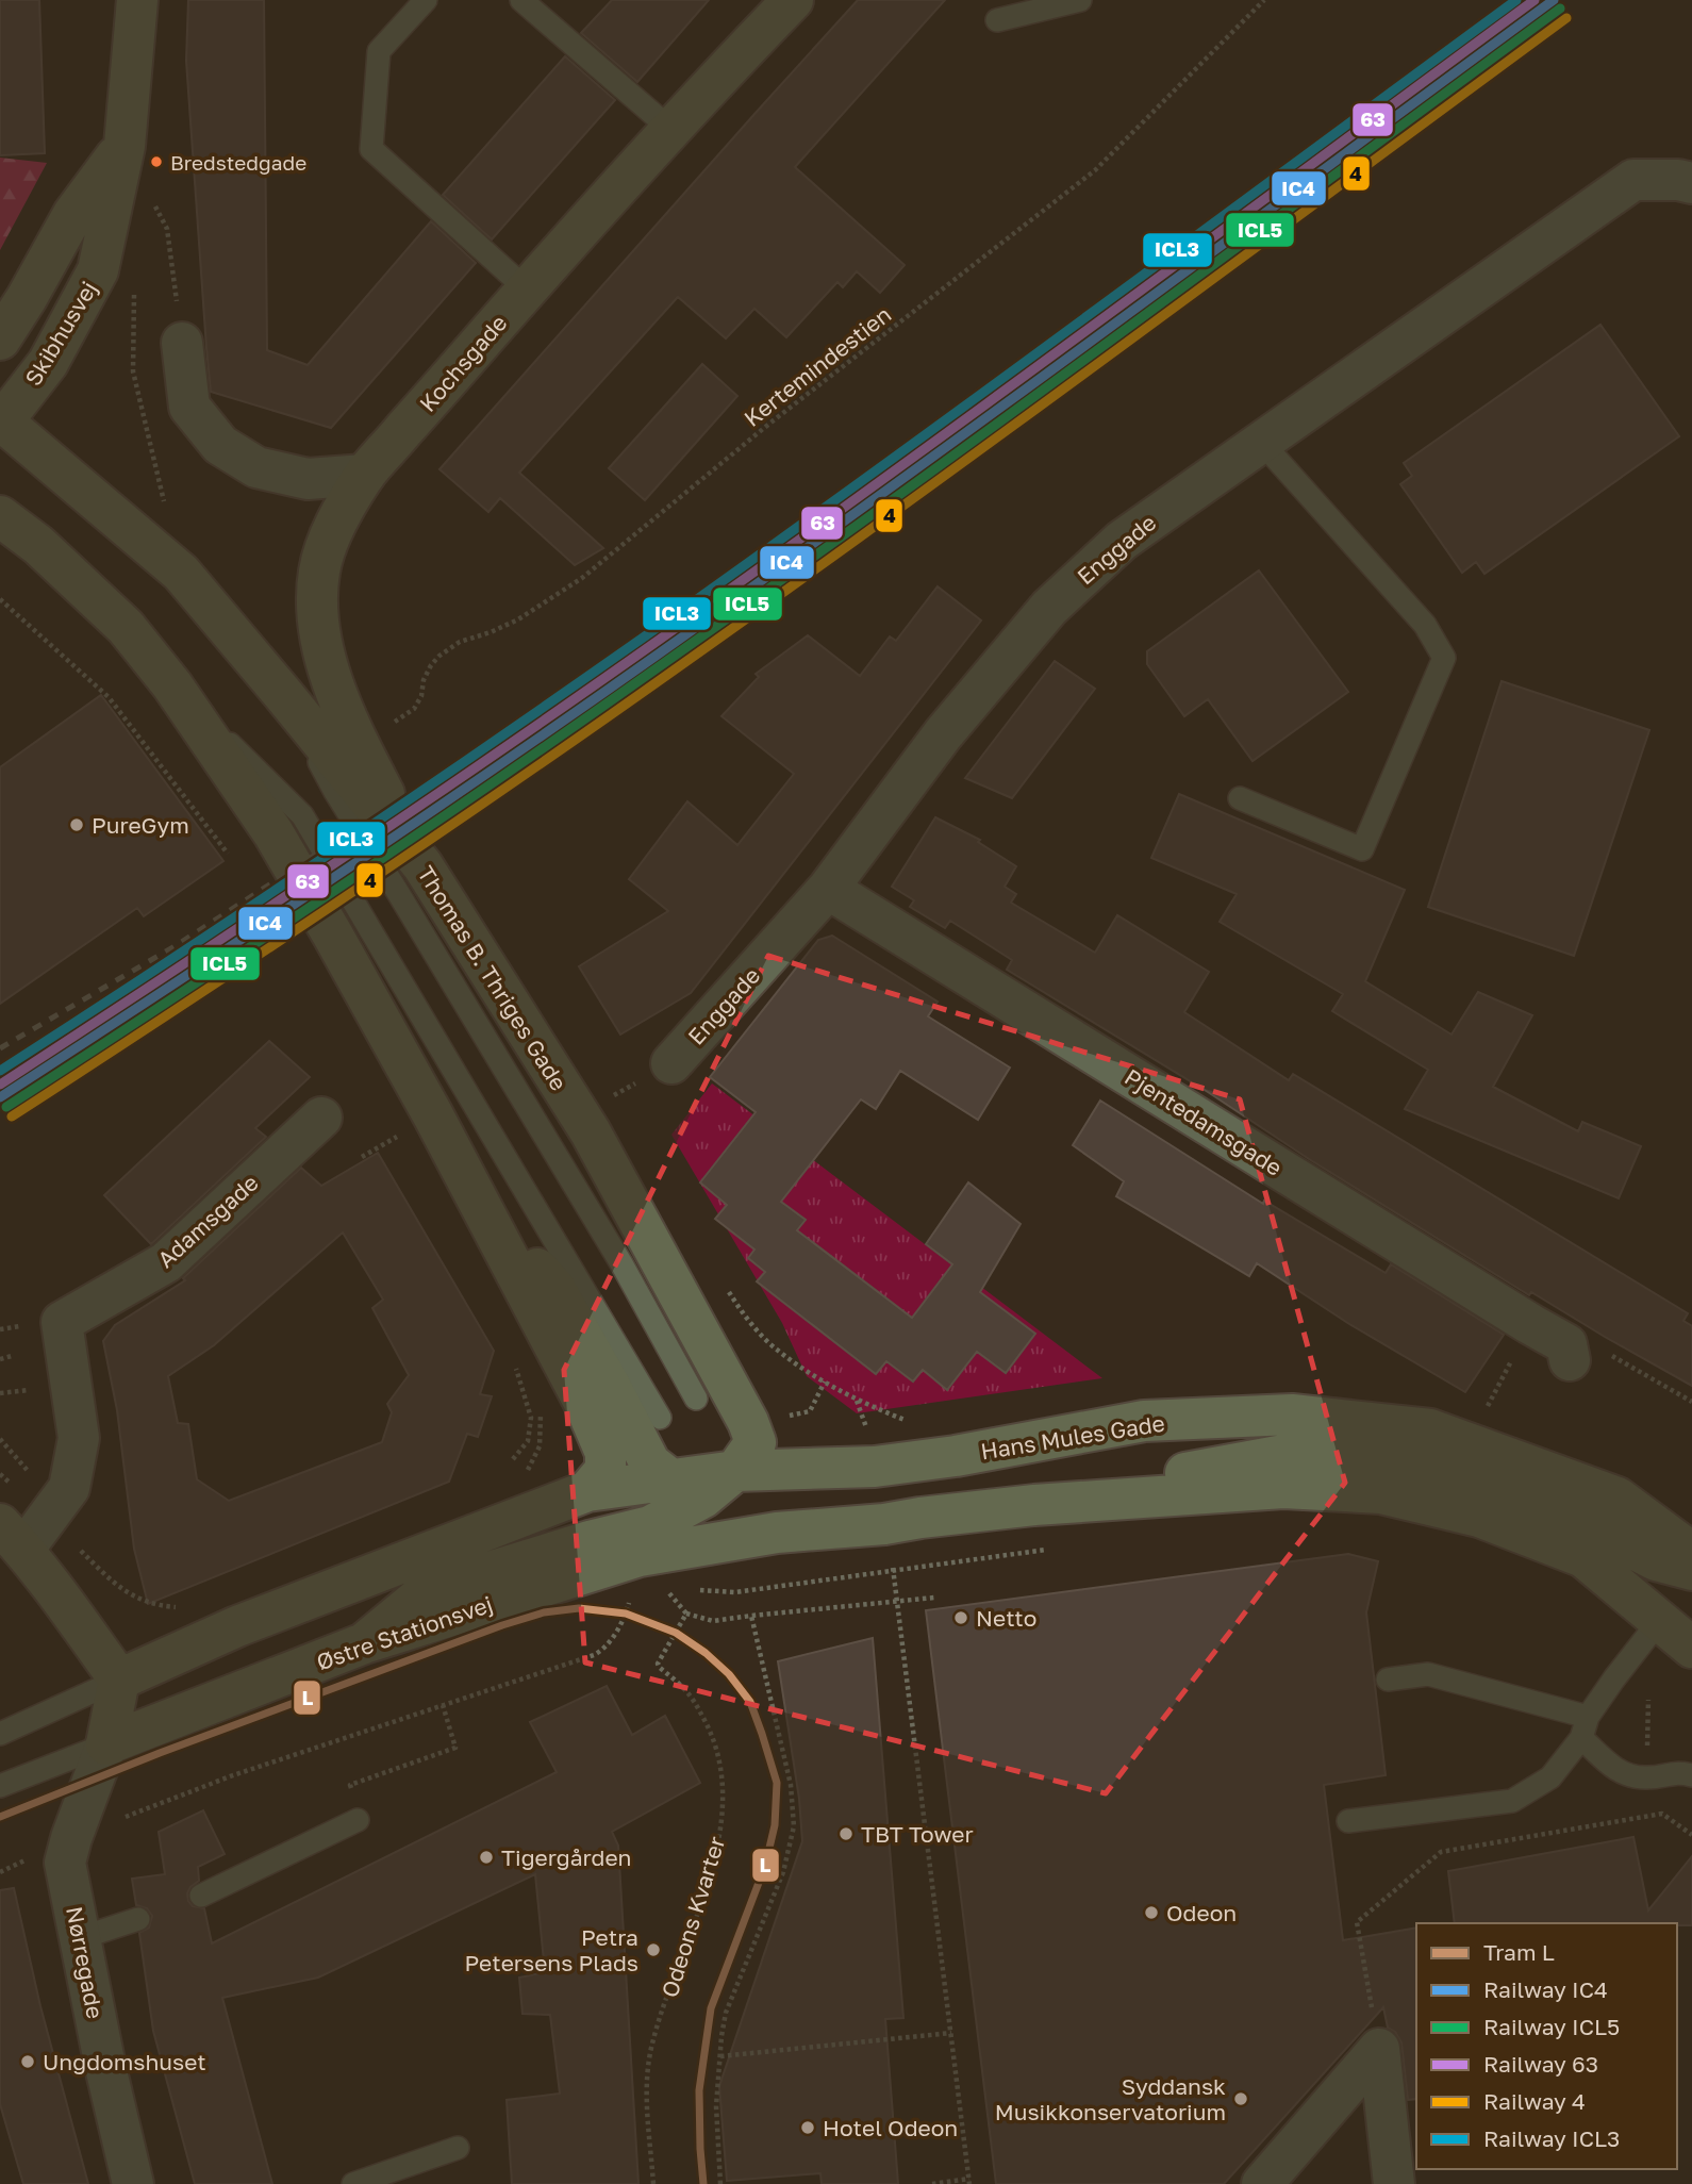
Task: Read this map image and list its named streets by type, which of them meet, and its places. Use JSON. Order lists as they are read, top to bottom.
{
  "streets": {
    "street": [
      "Skibhusvej",
      "Kochsgade",
      "Enggade",
      "Thomas B. Thriges Gade",
      "Pjentedamsgade",
      "Adamsgade",
      "Hans Mules Gade",
      "Østre Stationsvej",
      "Nørregade"
    ],
    "path": ["Kertemindestien", "Odeons Kvarter"]
  },
  "crossings": [
    ["Skibhusvej", "Thomas B. Thriges Gade"],
    ["Kochsgade", "Thomas B. Thriges Gade"],
    ["Enggade", "Pjentedamsgade"],
    ["Thomas B. Thriges Gade", "Hans Mules Gade"],
    ["Østre Stationsvej", "Nørregade"]
  ],
  "places": [
    "Bredstedgade",
    "PureGym",
    "Netto",
    "TBT Tower",
    "Tigergården",
    "Odeon",
    "Petra Petersens Plads",
    "Ungdomshuset",
    "Syddansk Musikkonservatorium",
    "Hotel Odeon"
  ],
  "lines": [
    "rail line IC4",
    "rail line 63",
    "rail line ICL3",
    "rail line ICL5",
    "rail line 4",
    "tram line L"
  ],
  "legend": [
    "Tram L",
    "Railway IC4",
    "Railway ICL5",
    "Railway 63",
    "Railway 4",
    "Railway ICL3"
  ]
}
